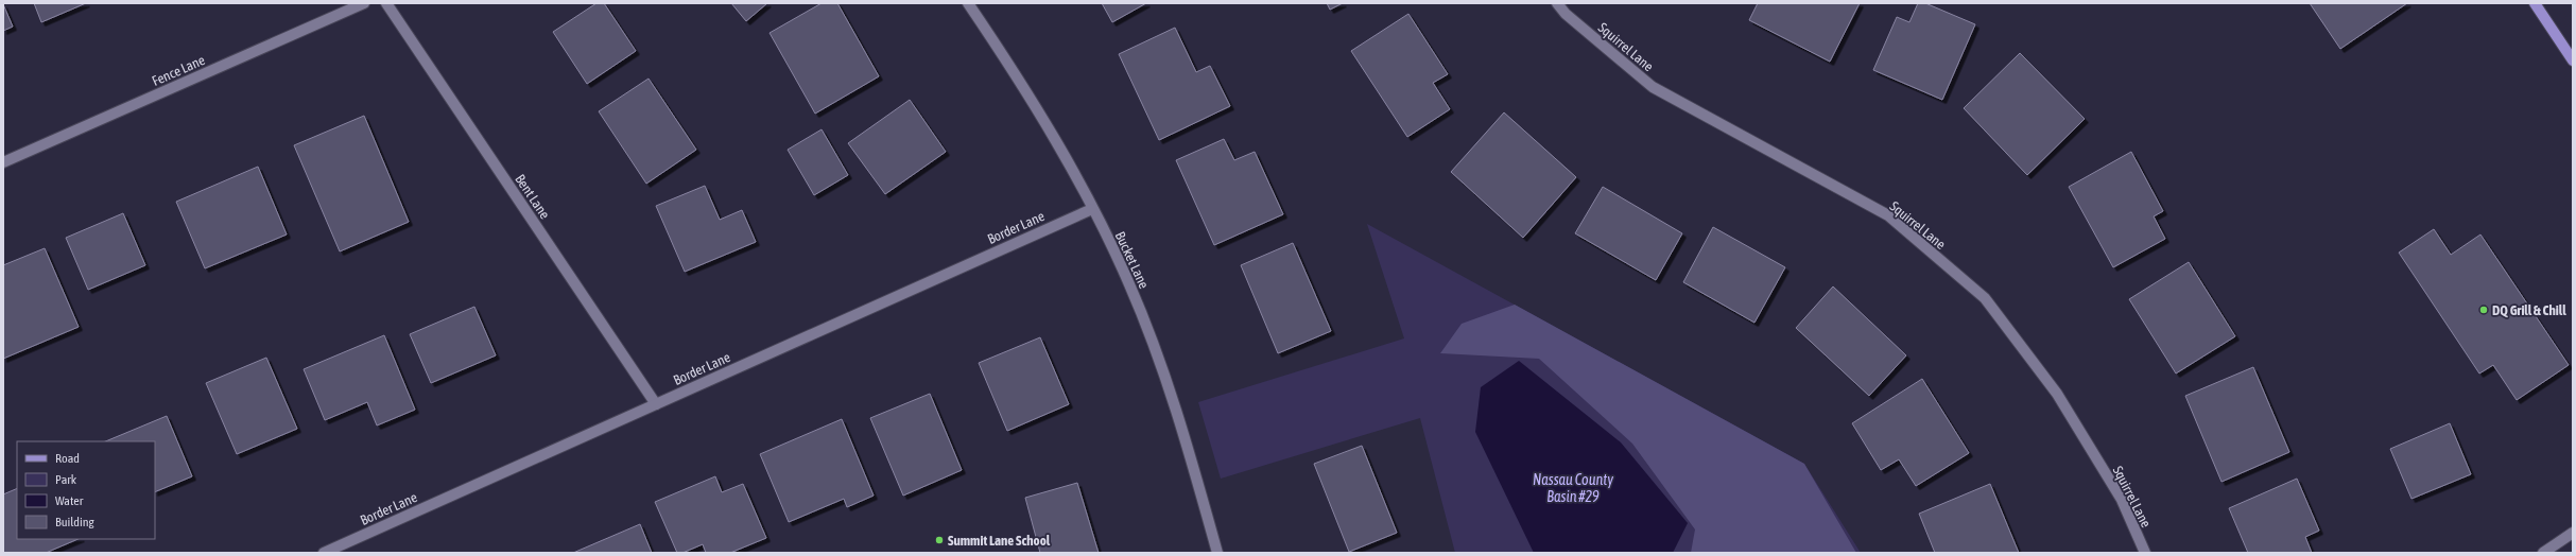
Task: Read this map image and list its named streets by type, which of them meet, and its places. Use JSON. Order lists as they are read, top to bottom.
{
  "streets": {
    "street": [
      "Squirrel Lane",
      "Fence Lane",
      "Bent Lane",
      "Border Lane",
      "Bucket Lane"
    ]
  },
  "crossings": [
    ["Bent Lane", "Border Lane"],
    ["Border Lane", "Bucket Lane"]
  ],
  "water": ["Nassau County Basin #29"],
  "places": ["DQ Grill & Chill", "Summit Lane School"],
  "legend": [
    "Road",
    "Park",
    "Water",
    "Building"
  ]
}
